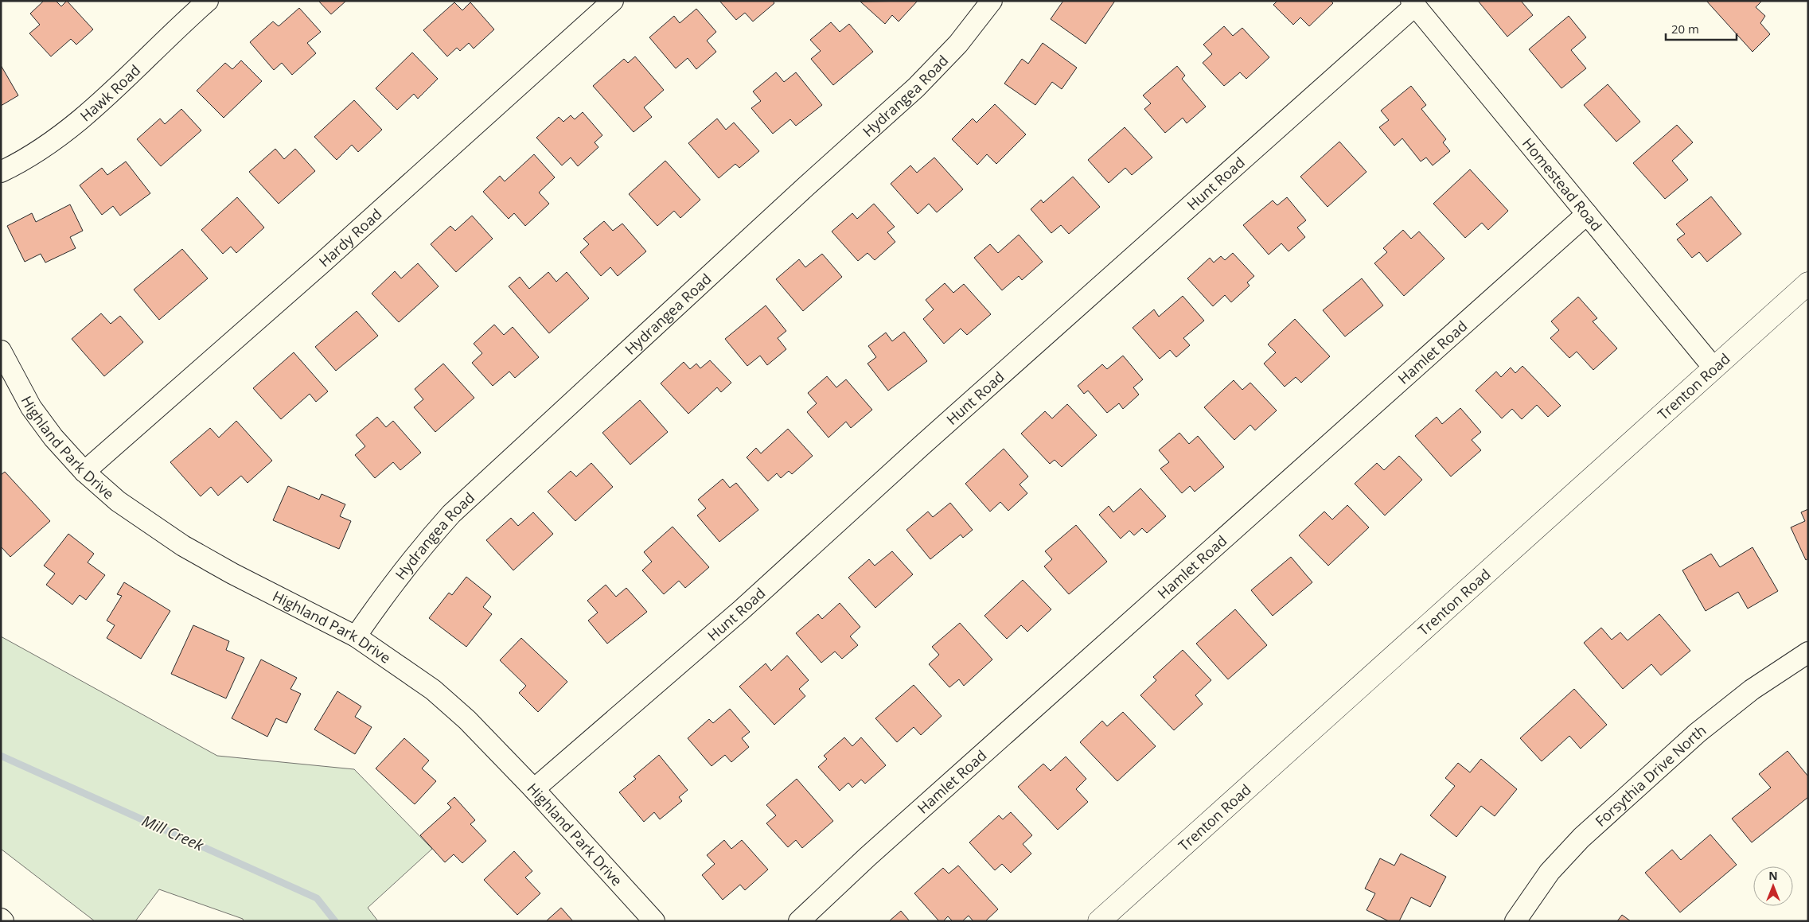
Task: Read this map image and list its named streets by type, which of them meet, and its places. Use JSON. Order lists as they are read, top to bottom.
{
  "streets": {
    "main road": ["Trenton Road"],
    "street": [
      "Hawk Road",
      "Hydrangea Road",
      "Hunt Road",
      "Homestead Road",
      "Hardy Road",
      "Hamlet Road",
      "Highland Park Drive",
      "Forsythia Drive North"
    ]
  },
  "crossings": [
    ["Hydrangea Road", "Highland Park Drive"],
    ["Hunt Road", "Homestead Road"],
    ["Hunt Road", "Highland Park Drive"],
    ["Homestead Road", "Hamlet Road"],
    ["Homestead Road", "Trenton Road"],
    ["Hardy Road", "Highland Park Drive"]
  ],
  "water": ["Mill Creek"],
  "scale_bar": "20 m",
  "north": "top"
}
